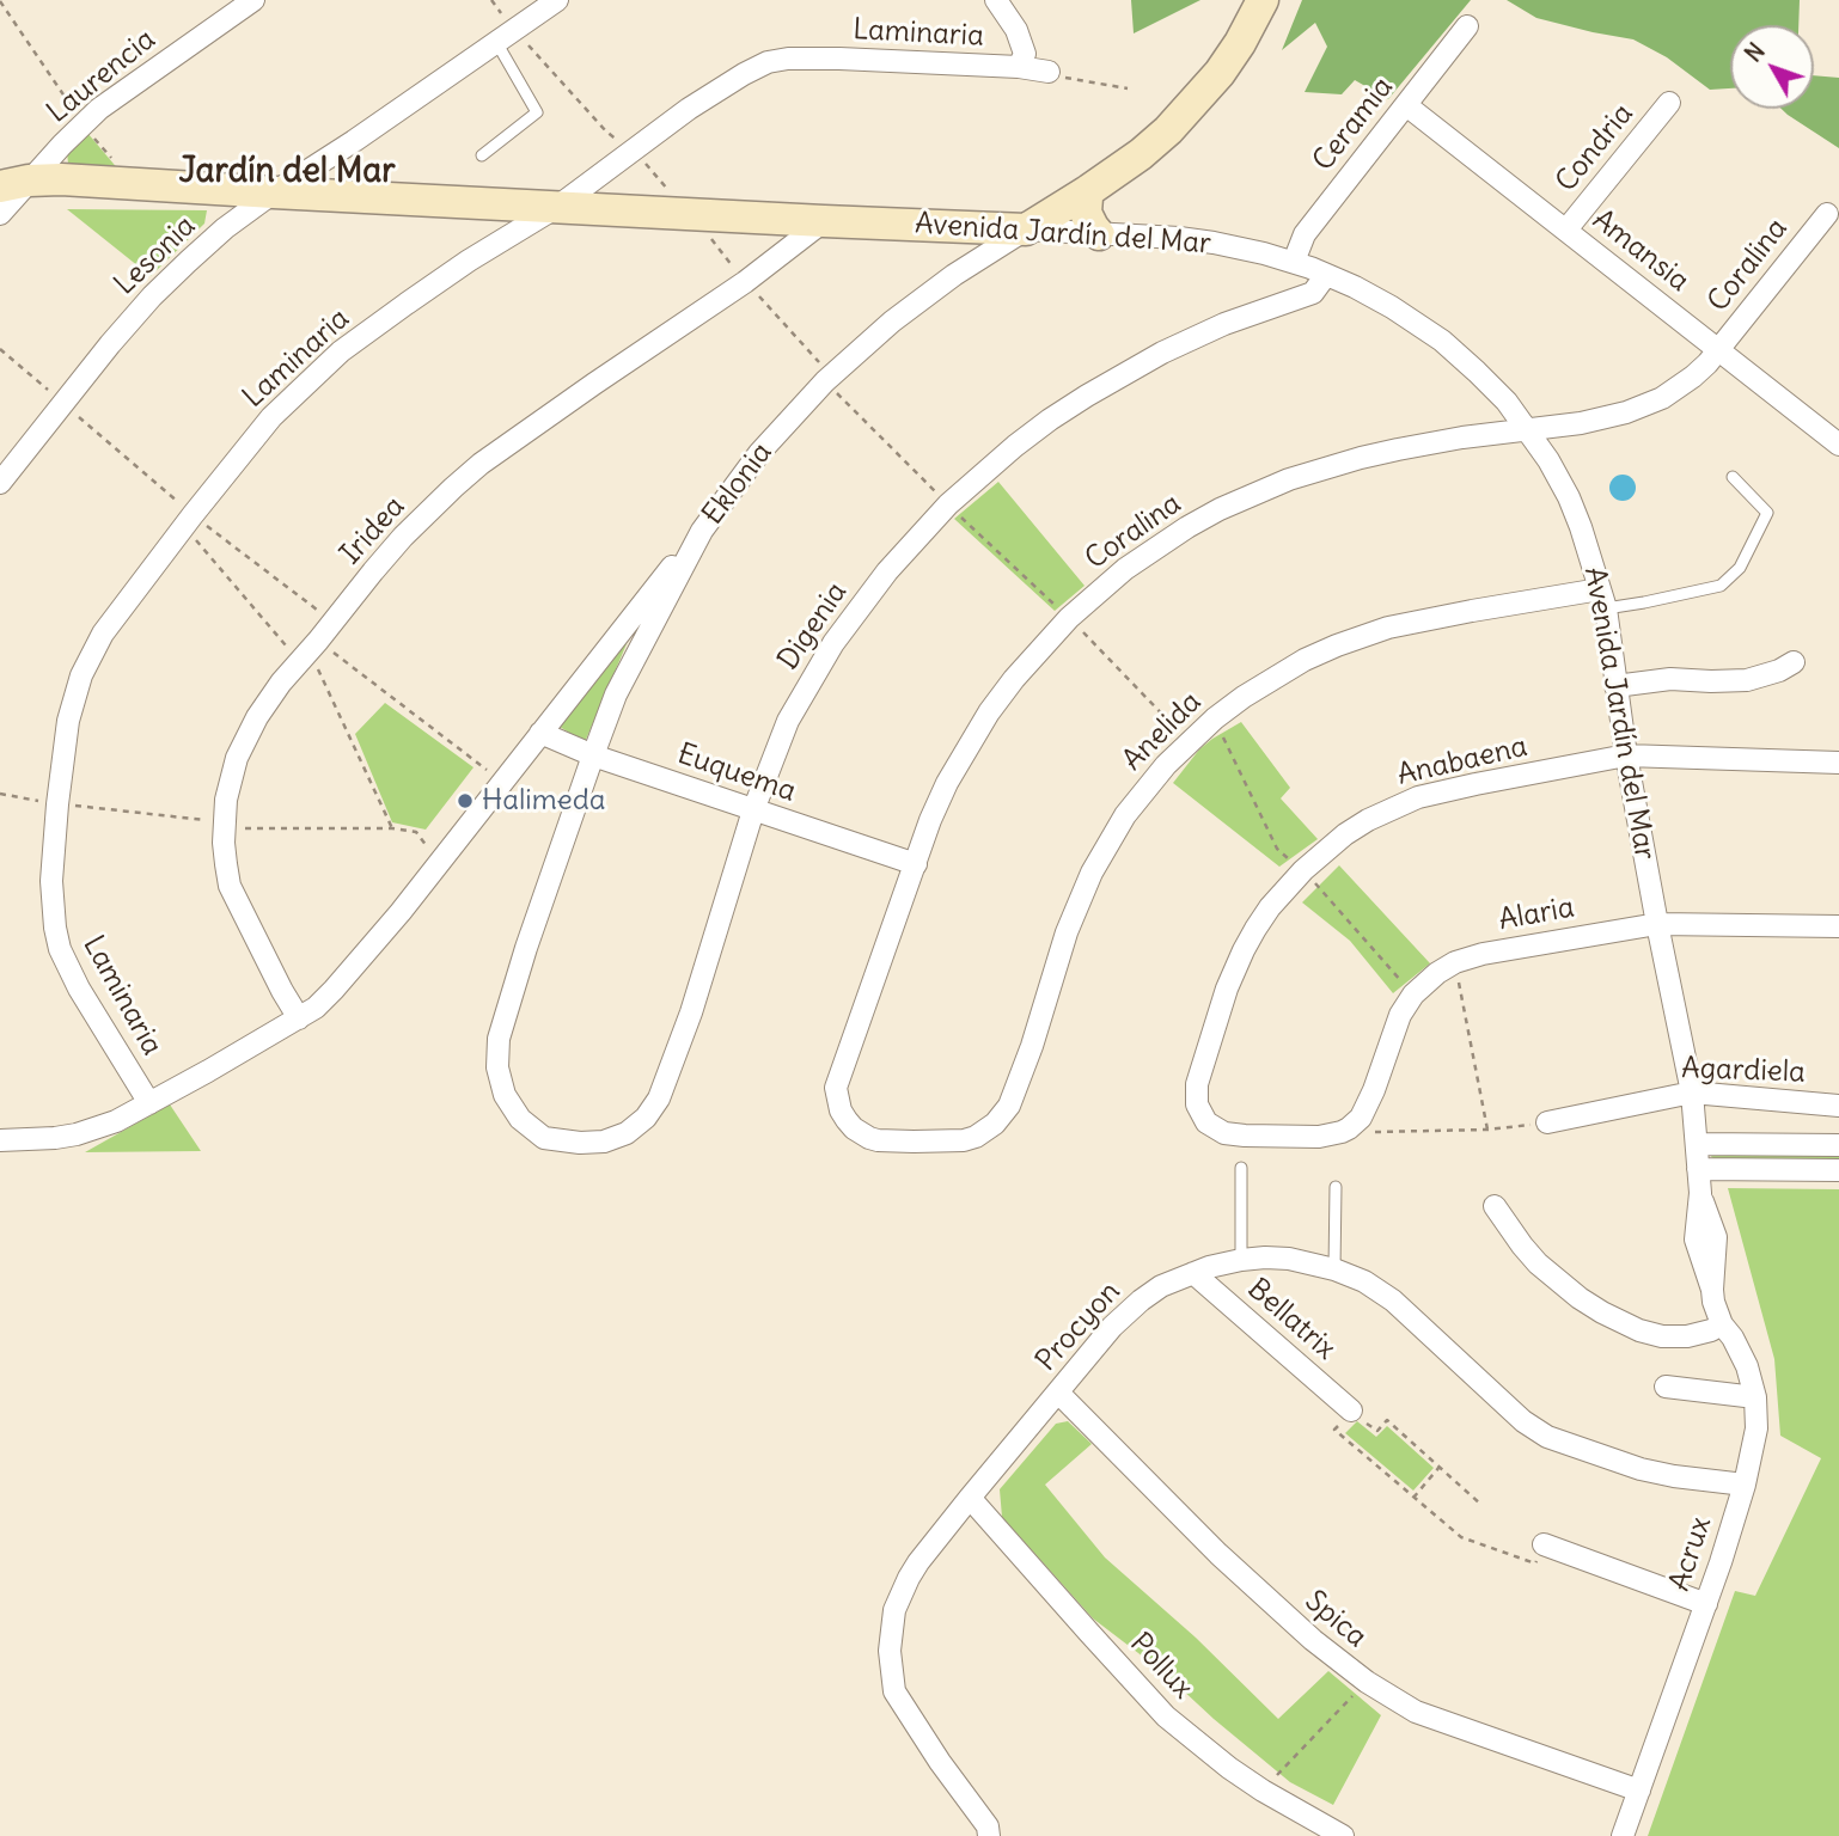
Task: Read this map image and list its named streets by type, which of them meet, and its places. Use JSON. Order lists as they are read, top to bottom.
{
  "streets": {
    "street": [
      "Laminaria",
      "Laurencia",
      "Ceramia",
      "Condria",
      "Avenida Jardín del Mar",
      "Amansia",
      "Lesonia",
      "Coralina",
      "Eklonia",
      "Iridea",
      "Digenia",
      "Anelida",
      "Anabaena",
      "Euquema",
      "Alaria",
      "Agardiela",
      "Bellatrix",
      "Procyon",
      "Acrux",
      "Spica",
      "Pollux"
    ]
  },
  "crossings": [
    ["Laminaria", "Avenida Jardín del Mar"],
    ["Laurencia", "Avenida Jardín del Mar"],
    ["Ceramia", "Avenida Jardín del Mar"],
    ["Ceramia", "Amansia"],
    ["Condria", "Amansia"],
    ["Avenida Jardín del Mar", "Lesonia"],
    ["Avenida Jardín del Mar", "Coralina"],
    ["Avenida Jardín del Mar", "Eklonia"],
    ["Avenida Jardín del Mar", "Iridea"],
    ["Avenida Jardín del Mar", "Digenia"],
    ["Avenida Jardín del Mar", "Anelida"],
    ["Avenida Jardín del Mar", "Anabaena"],
    ["Avenida Jardín del Mar", "Alaria"],
    ["Avenida Jardín del Mar", "Agardiela"],
    ["Avenida Jardín del Mar", "Acrux"],
    ["Amansia", "Coralina"],
    ["Coralina", "Anelida"],
    ["Coralina", "Euquema"],
    ["Eklonia", "Digenia"],
    ["Eklonia", "Euquema"],
    ["Digenia", "Euquema"],
    ["Anabaena", "Alaria"],
    ["Bellatrix", "Procyon"],
    ["Procyon", "Acrux"],
    ["Procyon", "Spica"],
    ["Procyon", "Pollux"],
    ["Acrux", "Spica"]
  ],
  "districts": ["Jardín del Mar"],
  "places": ["Halimeda"],
  "north": "top left"
}
